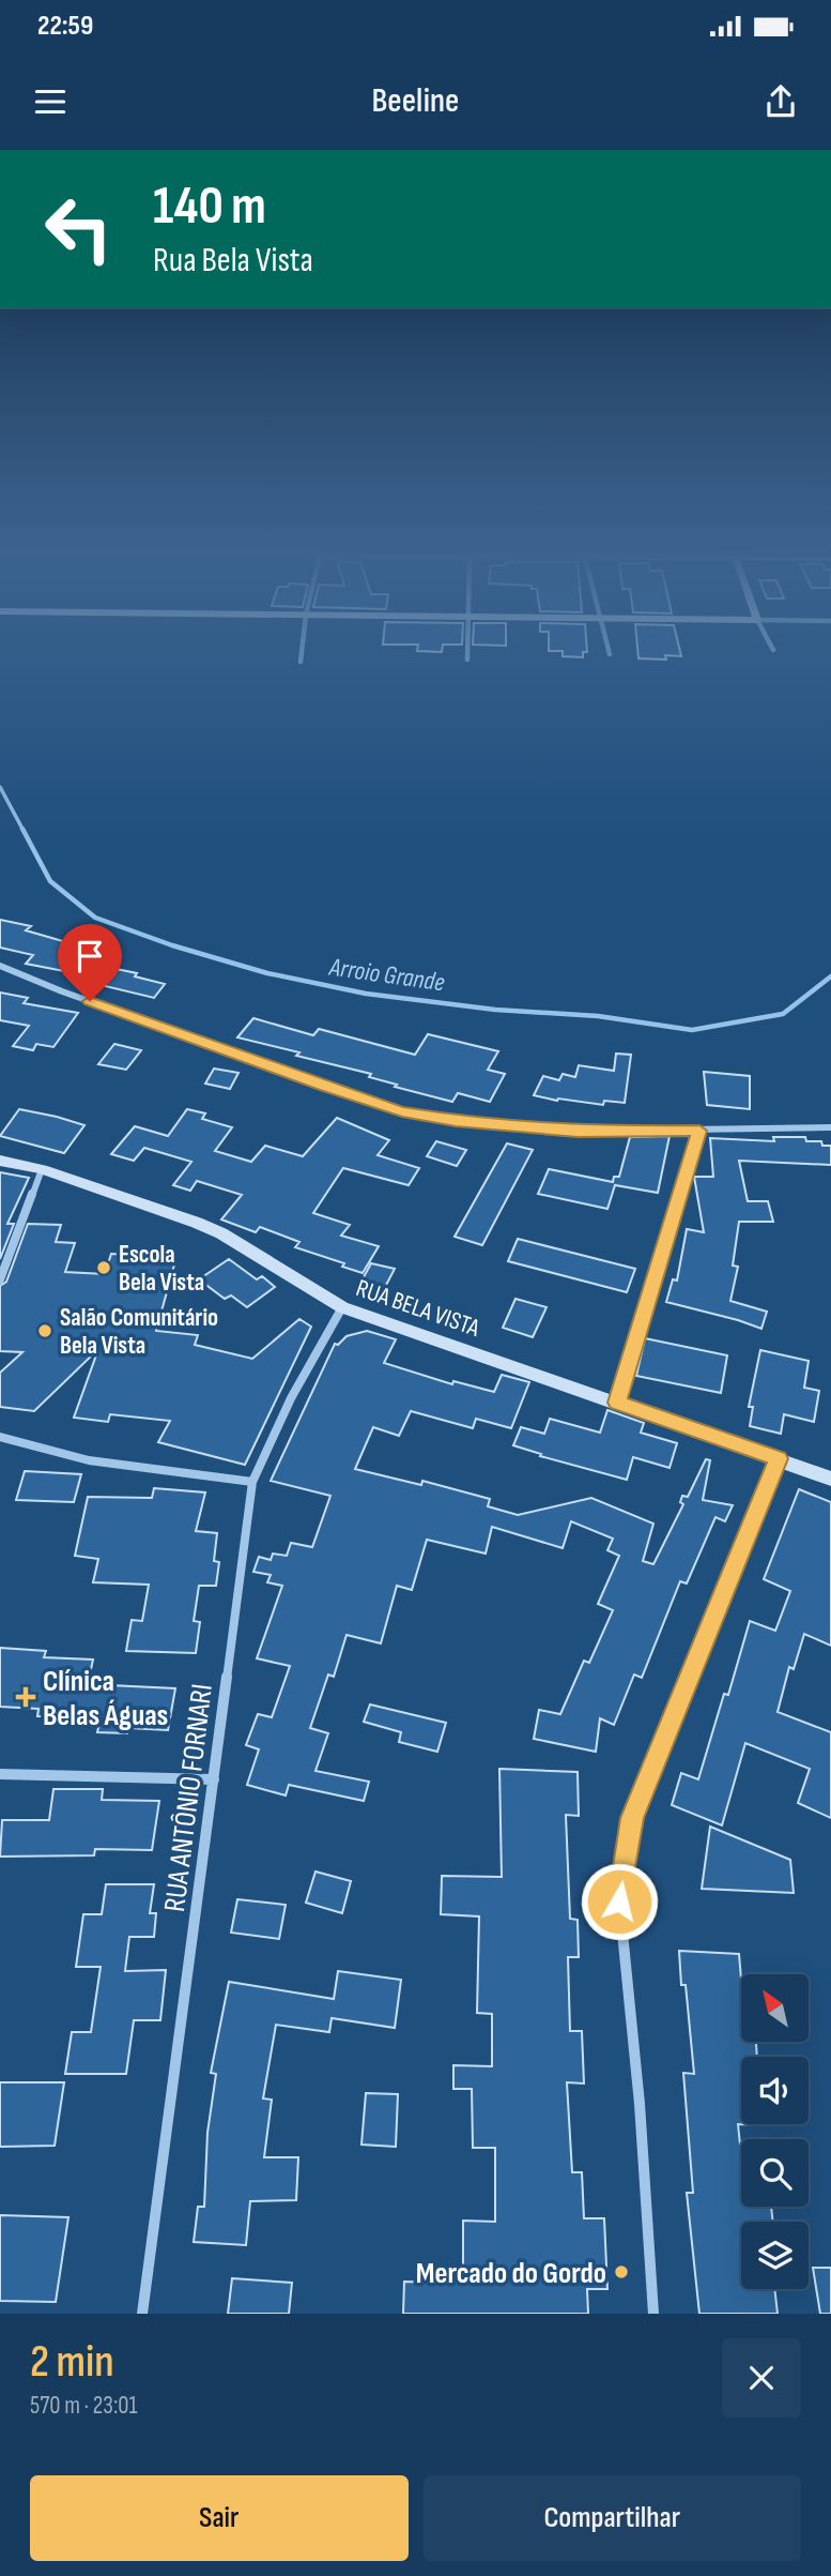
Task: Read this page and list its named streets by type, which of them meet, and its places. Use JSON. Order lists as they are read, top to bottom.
{
  "streets": {
    "street": ["RUA BELA VISTA", "RUA ANTÔNIO FORNARI"]
  },
  "crossings": [
    ["RUA BELA VISTA", "RUA ANTÔNIO FORNARI"]
  ],
  "water": ["Arroio Grande"],
  "places": {
    "other": ["Escola Bela Vista", "Salão Comunitário Bela Vista", "Mercado do Gordo"],
    "health": ["Clínica Belas Águas"]
  },
  "north": "top left",
  "page": {
    "status": "22:59",
    "header": "Beeline",
    "turn": ["140 m", "Rua Bela Vista"],
    "heading": ["2 min", "570 m · 23:01"],
    "buttons": ["Sair", "Compartilhar"]
  }
}
